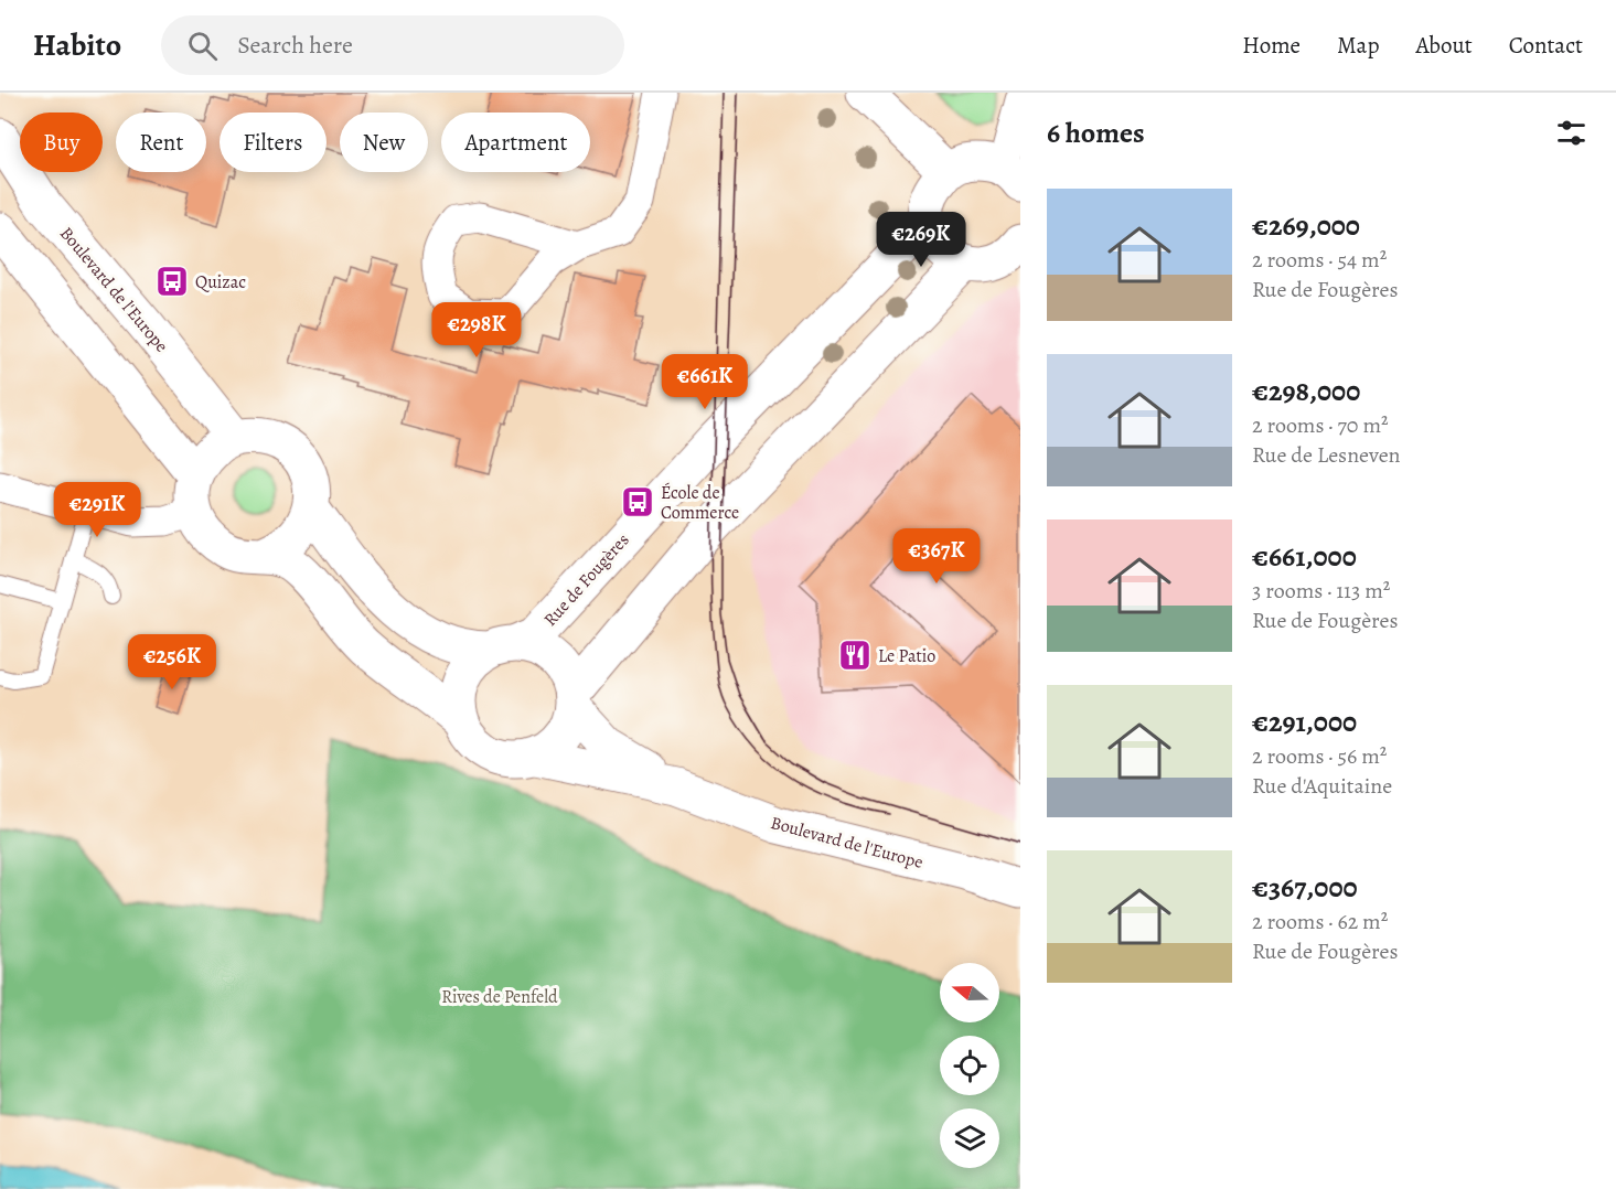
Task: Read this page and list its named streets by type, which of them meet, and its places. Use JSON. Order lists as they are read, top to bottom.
{
  "streets": {
    "main road": ["Boulevard de l'Europe", "Rue de Fougères"]
  },
  "crossings": [
    ["Boulevard de l'Europe", "Rue de Fougères"]
  ],
  "parks": ["Rives de Penfeld"],
  "places": {
    "bus stop": ["Quizac", "École de Commerce"],
    "restaurant": ["Le Patio"]
  },
  "north": "left",
  "page": {
    "header": "Habito",
    "search": "Search here",
    "nav": [
      "Home",
      "Map",
      "About",
      "Contact"
    ],
    "heading": "6 homes",
    "chip": [
      "Buy",
      "Rent",
      "Filters",
      "New",
      "Apartment"
    ],
    "list": [
      {
        "name": "€269,000",
        "note": "2 rooms · 54 m² · Rue de Fougères"
      },
      {
        "name": "€298,000",
        "note": "2 rooms · 70 m² · Rue de Lesneven"
      },
      {
        "name": "€661,000",
        "note": "3 rooms · 113 m² · Rue de Fougères"
      },
      {
        "name": "€291,000",
        "note": "2 rooms · 56 m² · Rue d'Aquitaine"
      },
      {
        "name": "€367,000",
        "note": "2 rooms · 62 m² · Rue de Fougères"
      }
    ],
    "price": [
      "€269K",
      "€298K",
      "€661K",
      "€291K",
      "€367K",
      "€256K"
    ]
  }
}
